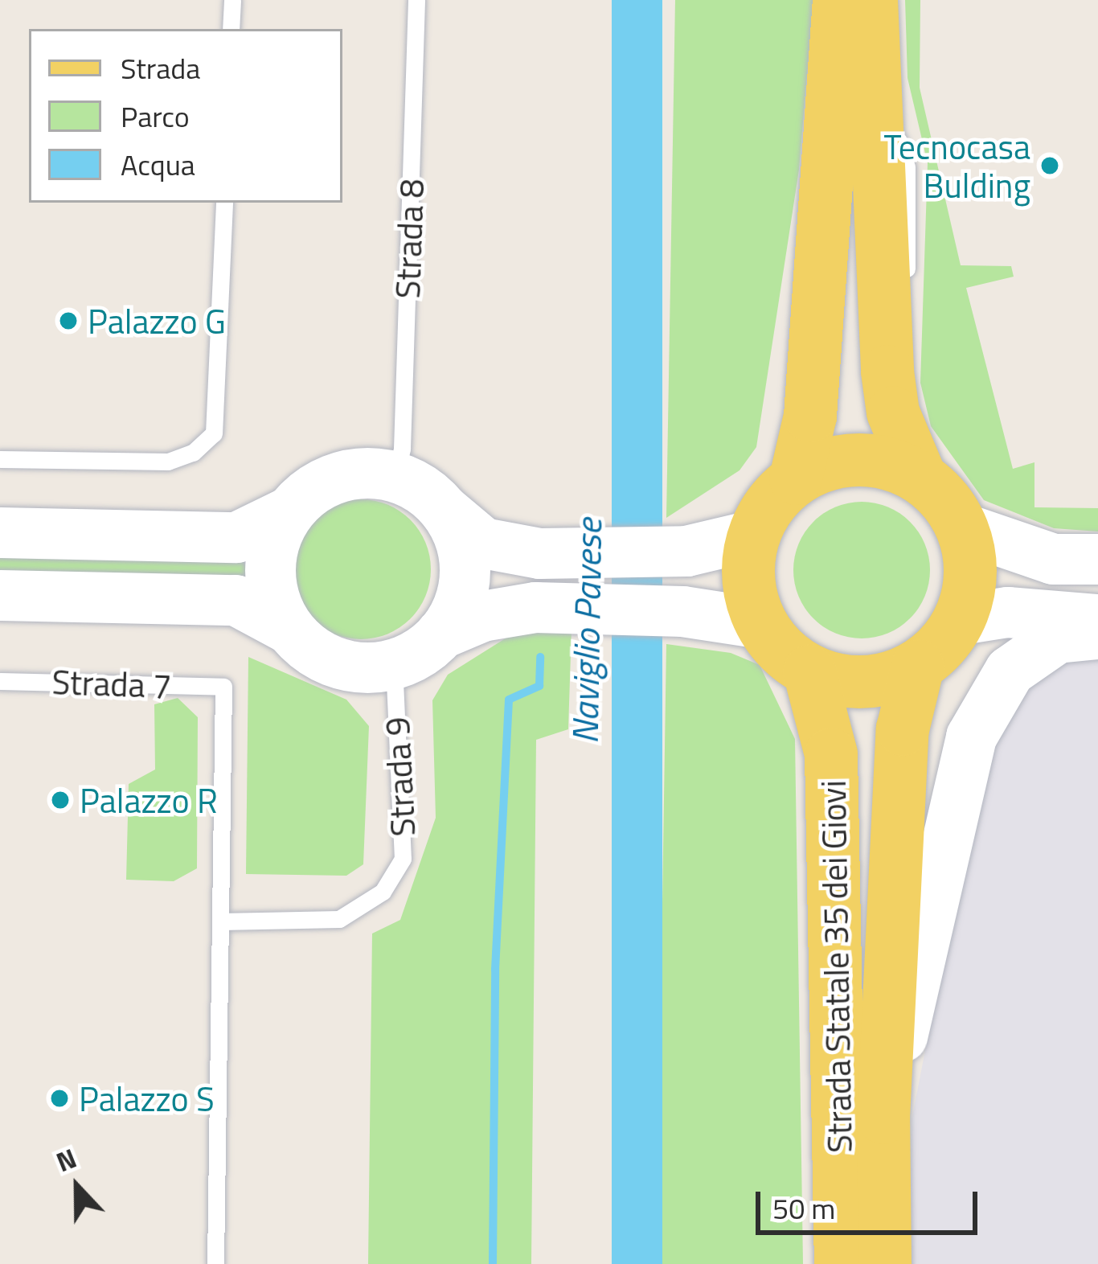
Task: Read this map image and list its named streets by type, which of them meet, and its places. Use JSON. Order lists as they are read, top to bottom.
{
  "streets": {
    "main road": ["Strada Statale 35 dei Giovi"],
    "lane": ["Strada 8", "Strada 7", "Strada 9"]
  },
  "crossings": [
    ["Strada 8", "Strada 9"],
    ["Strada 7", "Strada 9"]
  ],
  "water": ["Naviglio Pavese"],
  "places": [
    "Tecnocasa Bulding",
    "Palazzo G",
    "Palazzo R",
    "Palazzo S"
  ],
  "legend": ["Strada", "Parco", "Acqua"],
  "scale_bar": "50 m",
  "north": "top"
}
